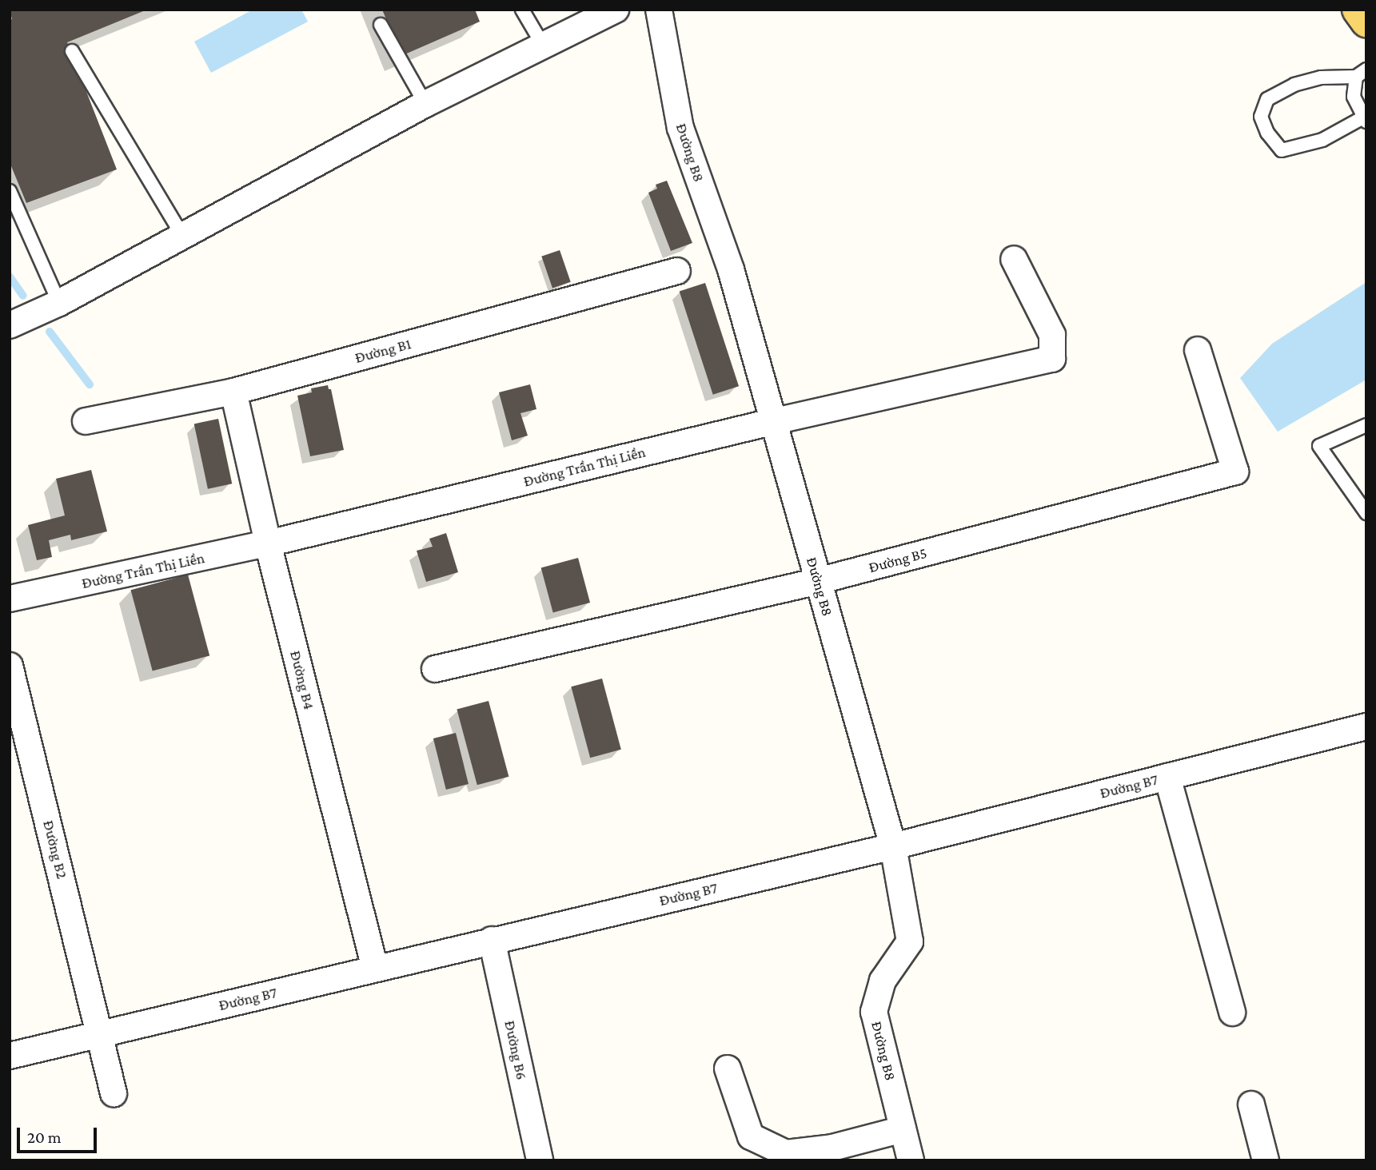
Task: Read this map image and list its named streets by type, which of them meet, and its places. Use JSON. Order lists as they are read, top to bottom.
{
  "streets": {
    "street": [
      "Đường B8",
      "Đường B1",
      "Đường Trần Thị Liền",
      "Đường B5",
      "Đường B4",
      "Đường B7",
      "Đường B2",
      "Đường B6"
    ]
  },
  "crossings": [
    ["Đường B8", "Đường Trần Thị Liền"],
    ["Đường B8", "Đường B5"],
    ["Đường B8", "Đường B7"],
    ["Đường B1", "Đường B4"],
    ["Đường Trần Thị Liền", "Đường B4"],
    ["Đường B4", "Đường B7"],
    ["Đường B7", "Đường B2"],
    ["Đường B7", "Đường B6"]
  ],
  "scale_bar": "20 m"
}
